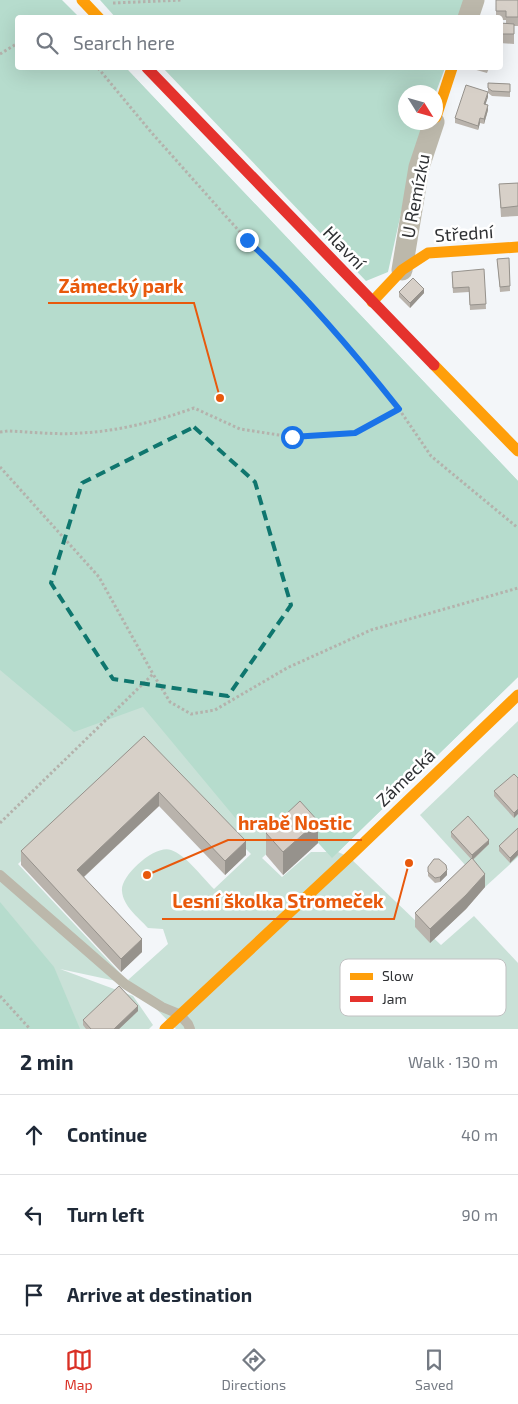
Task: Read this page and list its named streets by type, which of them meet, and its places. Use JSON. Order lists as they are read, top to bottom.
{
  "streets": {
    "street": [
      "U Remízku",
      "Střední",
      "Hlavní",
      "Zámecká"
    ]
  },
  "crossings": [
    ["U Remízku", "Střední"],
    ["Střední", "Hlavní"]
  ],
  "places": ["Zámecký park", "Lesní školka Stromeček", "hrabě Nostic"],
  "legend": ["Slow", "Jam"],
  "north": "bottom right",
  "page": {
    "search": "Search here",
    "heading": ["2 min", "Walk · 130 m"],
    "list": [
      ["Continue", "40 m"],
      ["Turn left", "90 m"],
      "Arrive at destination"
    ],
    "nav": ["Map", "Directions", "Saved"]
  }
}
